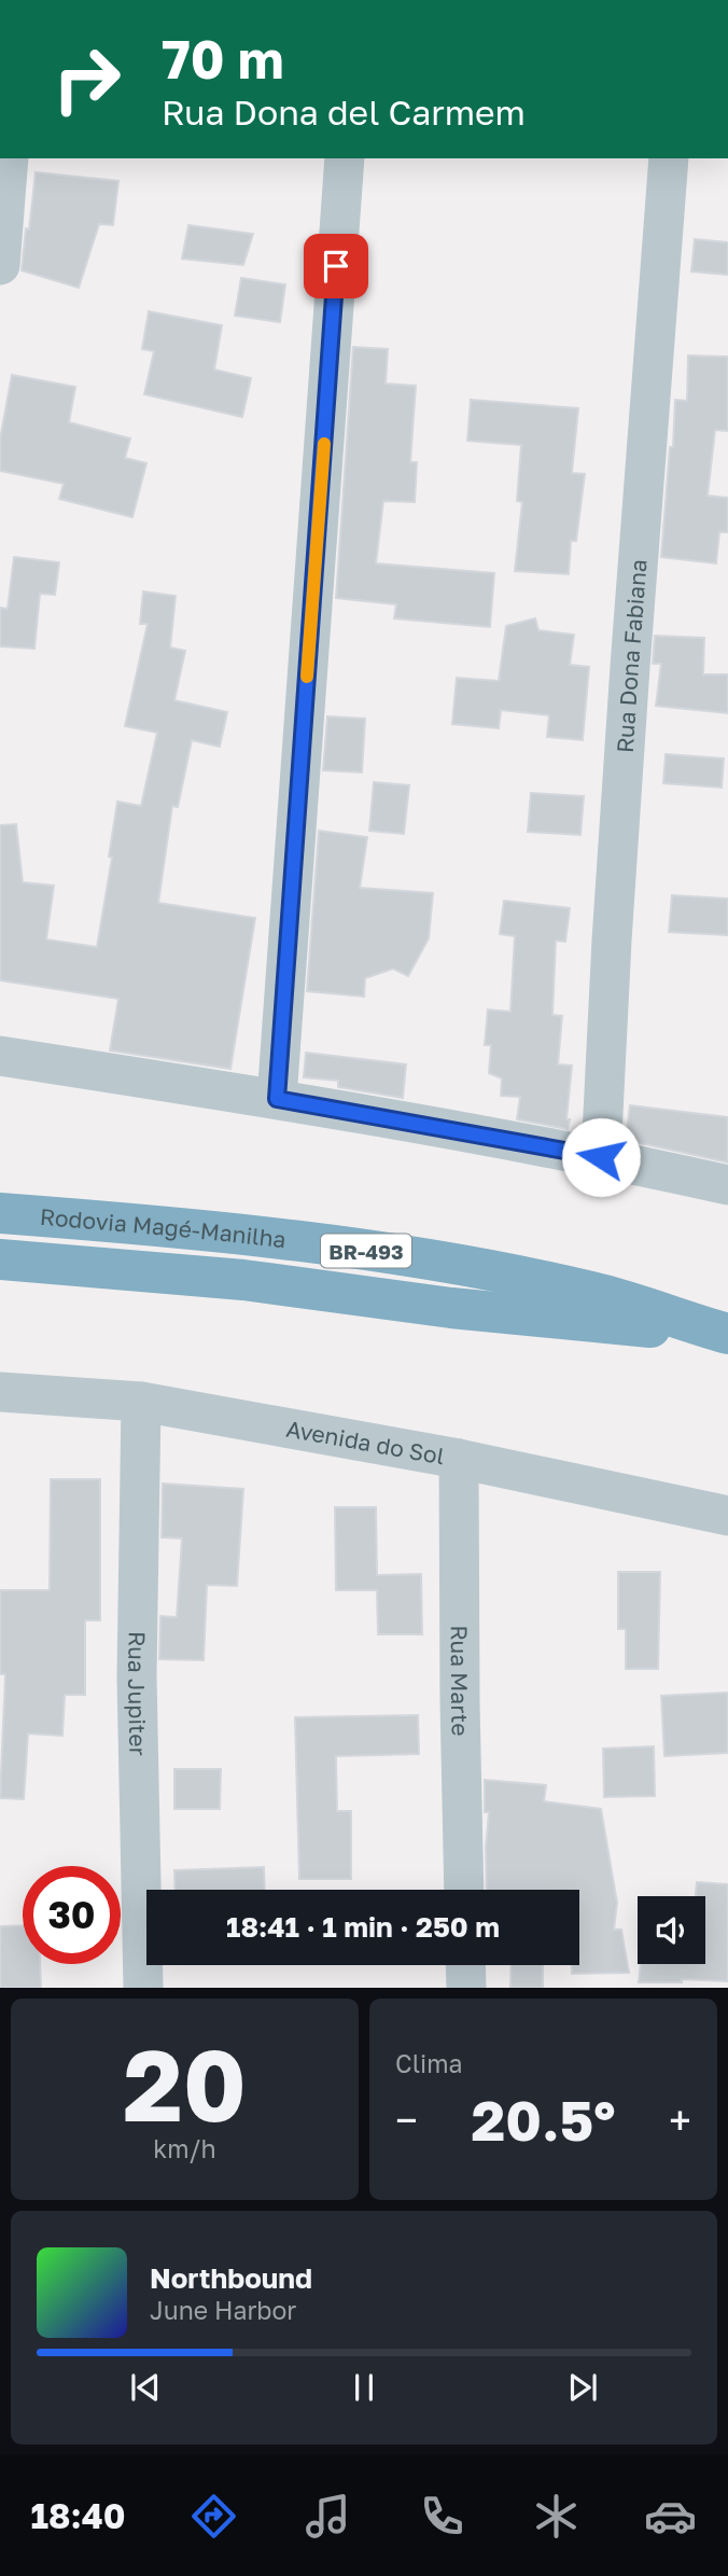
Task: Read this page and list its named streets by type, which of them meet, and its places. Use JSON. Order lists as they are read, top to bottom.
{
  "streets": {
    "highway": ["Rodovia Magé-Manilha", "BR-493"],
    "street": [
      "Rua Dona Fabiana",
      "Avenida do Sol",
      "Rua Marte",
      "Rua Jupiter"
    ]
  },
  "crossings": [
    ["Avenida do Sol", "Rua Marte"],
    ["Avenida do Sol", "Rua Jupiter"]
  ],
  "page": {
    "turn": ["70 m", "Rua Dona del Carmem"],
    "limit": "30",
    "trip": "18:41 · 1 min · 250 m",
    "tile": [
      ["20", "km/h"],
      "Clima"
    ],
    "heat": ["−", "20.5°", "+"],
    "song": ["Northbound", "June Harbor"],
    "tabs": "18:40"
  }
}
